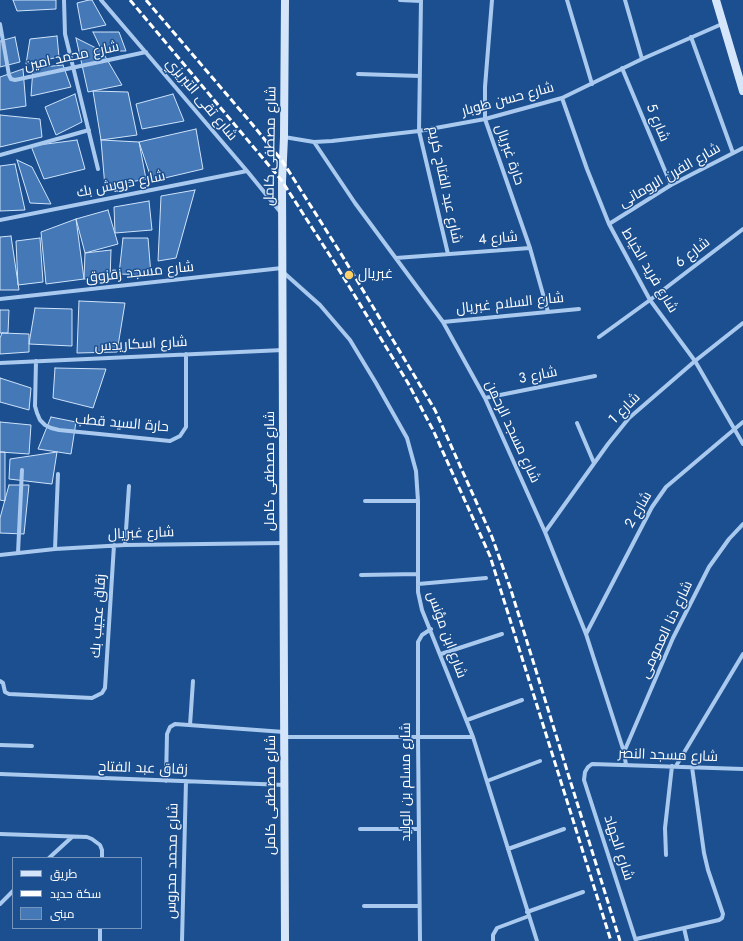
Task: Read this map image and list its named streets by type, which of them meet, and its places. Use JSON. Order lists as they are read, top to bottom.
{
  "streets": {
    "main road": ["شارع مصطفى كامل"],
    "street": [
      "شارع محمد امين",
      "شارع تقى التبريزي",
      "شارع حسن طوبار",
      "شارع 5",
      "حارة غبريال",
      "شارع الفرن الرومانى",
      "شارع درويش بك",
      "شارع عبد الفتاح كريم",
      "شارع 4",
      "شارع 6",
      "شارع فريد الخياط",
      "شارع مسجد زقزوق",
      "شارع السلام غبريال",
      "شارع اسكاريدس",
      "شارع 3",
      "شارع 1",
      "حارة السيد قطب",
      "شارع مسجد الرحمن",
      "شارع 2",
      "شارع غبريال",
      "زقاق عجيب بك",
      "شارع دنا العمومى",
      "شارع ابن مؤنس",
      "شارع مسجد النصر",
      "زقاق عبد الفتاح",
      "شارع مسلم بن الوليد",
      "شارع الجهاد",
      "شارع محمد محروس"
    ]
  },
  "crossings": [
    ["شارع محمد امين", "شارع تقى التبريزي"],
    ["شارع تقى التبريزي", "شارع مصطفى كامل"],
    ["شارع تقى التبريزي", "شارع درويش بك"],
    ["شارع حسن طوبار", "شارع 5"],
    ["شارع حسن طوبار", "شارع مصطفى كامل"],
    ["شارع حسن طوبار", "حارة غبريال"],
    ["شارع حسن طوبار", "شارع عبد الفتاح كريم"],
    ["شارع حسن طوبار", "شارع فريد الخياط"],
    ["شارع حسن طوبار", "شارع مسجد الرحمن"],
    ["شارع 5", "شارع الفرن الرومانى"],
    ["شارع مصطفى كامل", "شارع مسجد زقزوق"],
    ["شارع مصطفى كامل", "شارع اسكاريدس"],
    ["شارع مصطفى كامل", "شارع غبريال"],
    ["شارع مصطفى كامل", "شارع ابن مؤنس"],
    ["شارع مصطفى كامل", "زقاق عبد الفتاح"],
    ["حارة غبريال", "شارع 4"],
    ["حارة غبريال", "شارع السلام غبريال"],
    ["شارع الفرن الرومانى", "شارع فريد الخياط"],
    ["شارع عبد الفتاح كريم", "شارع 4"],
    ["شارع 4", "شارع مسجد الرحمن"],
    ["شارع 6", "شارع فريد الخياط"],
    ["شارع فريد الخياط", "شارع 1"],
    ["شارع فريد الخياط", "شارع 2"],
    ["شارع مسجد زقزوق", "شارع ابن مؤنس"],
    ["شارع السلام غبريال", "شارع مسجد الرحمن"],
    ["شارع اسكاريدس", "حارة السيد قطب"],
    ["شارع 3", "شارع مسجد الرحمن"],
    ["شارع 1", "شارع مسجد الرحمن"],
    ["شارع مسجد الرحمن", "شارع 2"],
    ["شارع مسجد الرحمن", "شارع دنا العمومى"],
    ["شارع مسجد الرحمن", "شارع مسجد النصر"],
    ["شارع غبريال", "زقاق عجيب بك"],
    ["شارع ابن مؤنس", "شارع مسلم بن الوليد"],
    ["شارع مسجد النصر", "شارع الجهاد"],
    ["زقاق عبد الفتاح", "شارع محمد محروس"]
  ],
  "places": ["غبريال"],
  "legend": ["طريق", "سكة حديد", "مبنى"]
}
